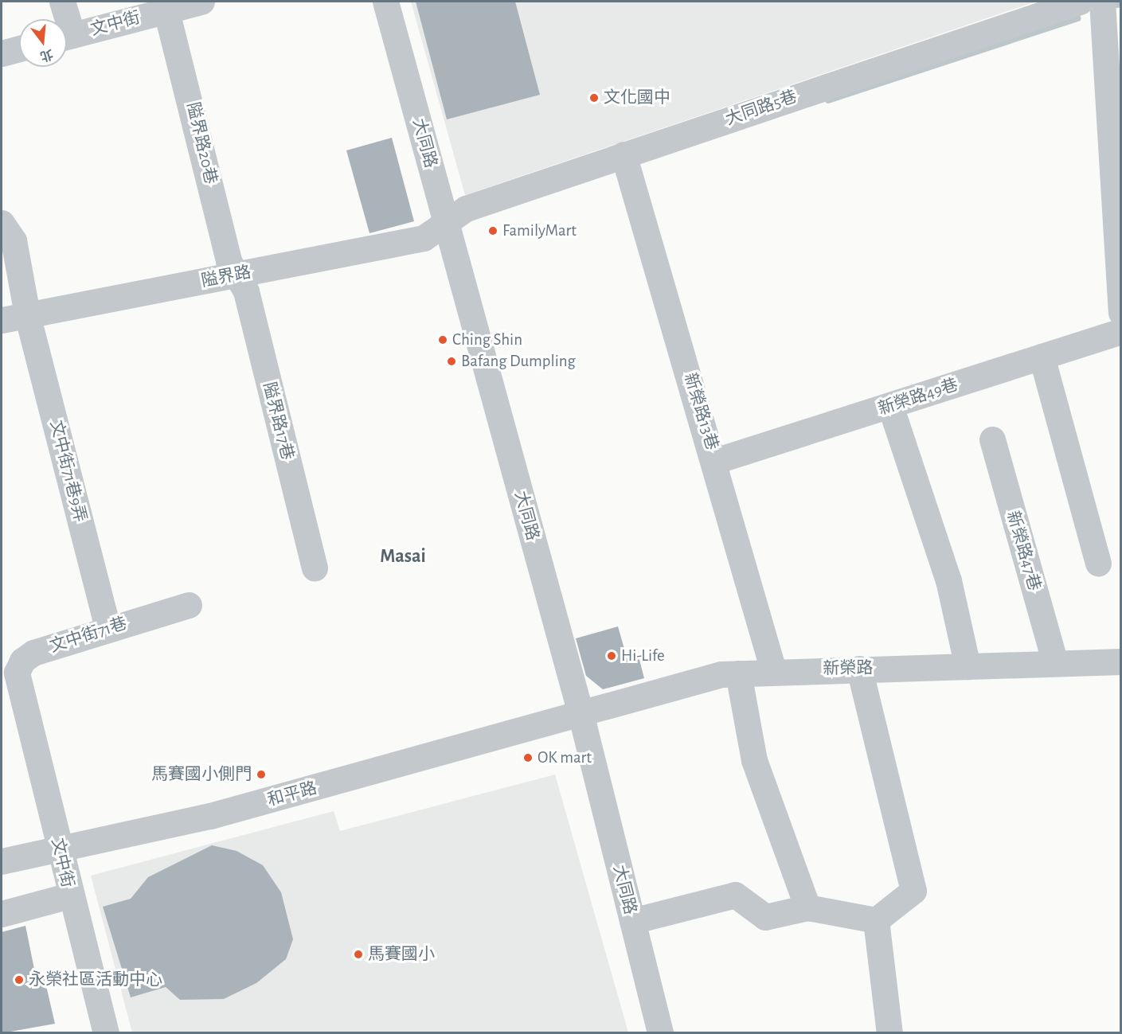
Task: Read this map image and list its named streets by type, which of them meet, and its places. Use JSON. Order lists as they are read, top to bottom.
{
  "streets": {
    "street": [
      "文中街",
      "大同路5巷",
      "隘界路20巷",
      "大同路",
      "隘界路",
      "新榮路49巷",
      "新榮路13巷",
      "隘界路17巷",
      "文中街71巷9弄",
      "新榮路47巷",
      "文中街71巷",
      "新榮路",
      "和平路"
    ]
  },
  "crossings": [
    ["文中街", "隘界路20巷"],
    ["文中街", "文中街71巷"],
    ["文中街", "和平路"],
    ["大同路5巷", "大同路"],
    ["大同路5巷", "隘界路"],
    ["大同路5巷", "新榮路13巷"],
    ["隘界路20巷", "隘界路"],
    ["隘界路20巷", "隘界路17巷"],
    ["大同路", "隘界路"],
    ["大同路", "新榮路"],
    ["大同路", "和平路"],
    ["隘界路", "隘界路17巷"],
    ["隘界路", "文中街71巷9弄"],
    ["新榮路49巷", "新榮路13巷"],
    ["新榮路13巷", "新榮路"],
    ["文中街71巷9弄", "文中街71巷"],
    ["新榮路47巷", "新榮路"],
    ["新榮路", "和平路"]
  ],
  "districts": ["Masai"],
  "places": [
    "文化國中",
    "FamilyMart",
    "Ching Shin",
    "Bafang Dumpling",
    "Hi-Life",
    "OK mart",
    "馬賽國小側門",
    "馬賽國小",
    "永榮社區活動中心"
  ],
  "north": "bottom"
}
